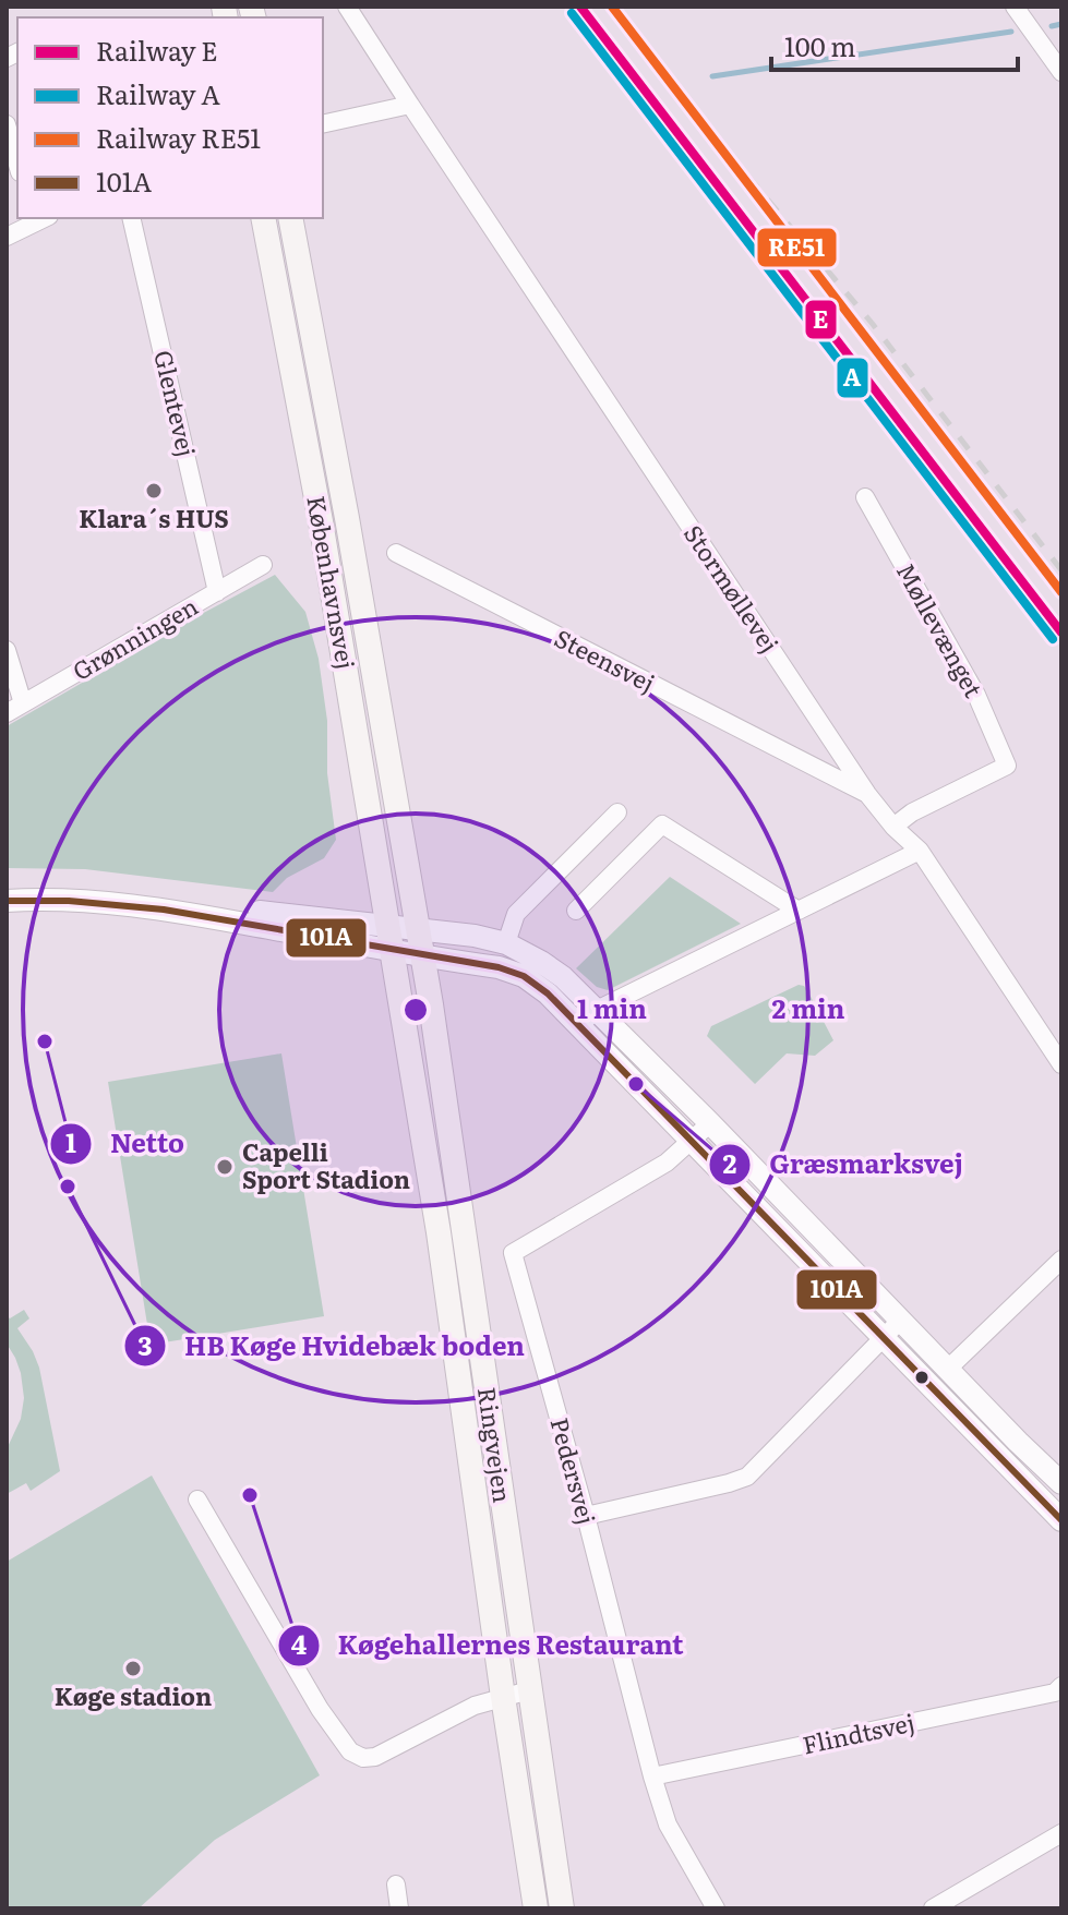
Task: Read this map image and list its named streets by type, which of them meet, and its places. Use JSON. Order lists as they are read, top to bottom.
{
  "streets": {
    "main road": ["Københavnsvej", "Ringvejen"],
    "street": [
      "Glentevej",
      "Stormøllevej",
      "Møllevænget",
      "Grønningen",
      "Steensvej",
      "Pedersvej",
      "Flindtsvej"
    ]
  },
  "crossings": [
    ["Glentevej", "Grønningen"],
    ["Københavnsvej", "Ringvejen"],
    ["Stormøllevej", "Møllevænget"],
    ["Stormøllevej", "Steensvej"],
    ["Pedersvej", "Flindtsvej"]
  ],
  "places": [
    "Klara´s HUS",
    "Netto",
    "Græsmarksvej",
    "Capelli Sport Stadion",
    "HB Køge Hvidebæk boden",
    "Køgehallernes Restaurant",
    "Køge stadion"
  ],
  "lines": [
    "rail line E",
    "rail line RE51",
    "rail line A",
    "transit line 101A"
  ],
  "legend": [
    "Railway E",
    "Railway A",
    "Railway RE51",
    "101A"
  ],
  "scale_bar": "100 m",
  "rings": ["1 min", "2 min"]
}
